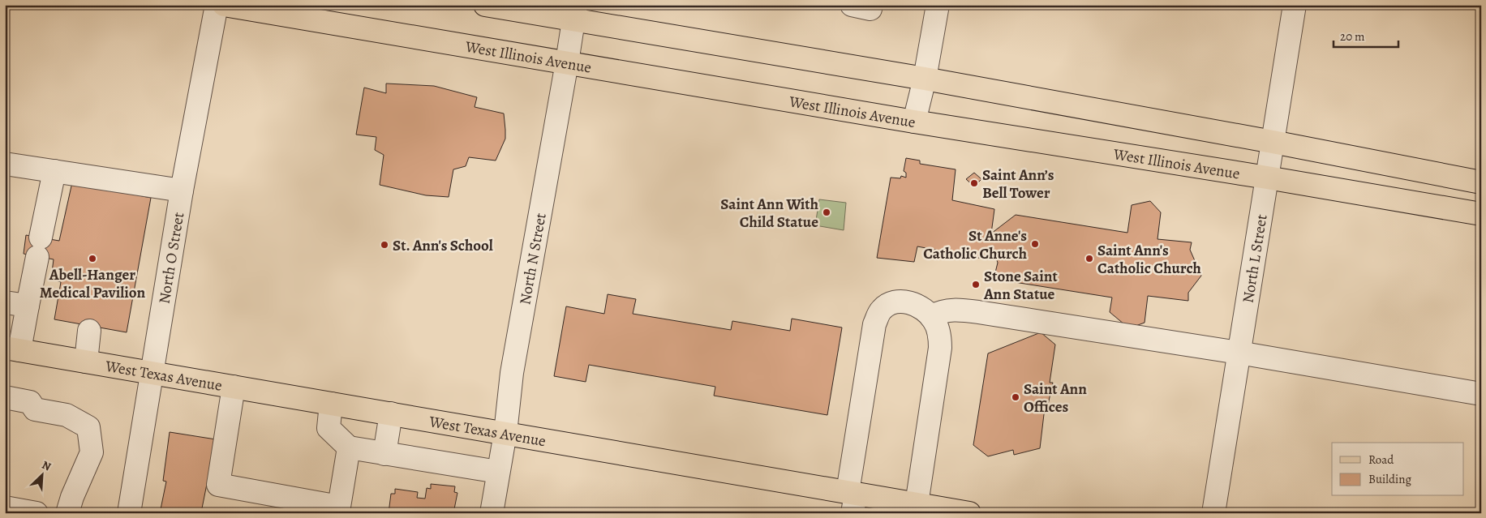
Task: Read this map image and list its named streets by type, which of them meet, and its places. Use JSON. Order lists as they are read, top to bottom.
{
  "streets": {
    "main road": ["West Illinois Avenue", "West Texas Avenue"],
    "street": ["North O Street", "North N Street", "North L Street"]
  },
  "crossings": [
    ["West Illinois Avenue", "North N Street"],
    ["West Illinois Avenue", "North L Street"],
    ["North O Street", "West Texas Avenue"],
    ["North N Street", "West Texas Avenue"]
  ],
  "places": [
    "Saint Ann’s Bell Tower",
    "Saint Ann With Child Statue",
    "St Anne's Catholic Church",
    "St. Ann's School",
    "Abell-Hanger Medical Pavilion",
    "Saint Ann's Catholic Church",
    "Stone Saint Ann Statue",
    "Saint Ann Offices"
  ],
  "legend": ["Road", "Building"],
  "scale_bar": "20 m",
  "north": "top right"
}
